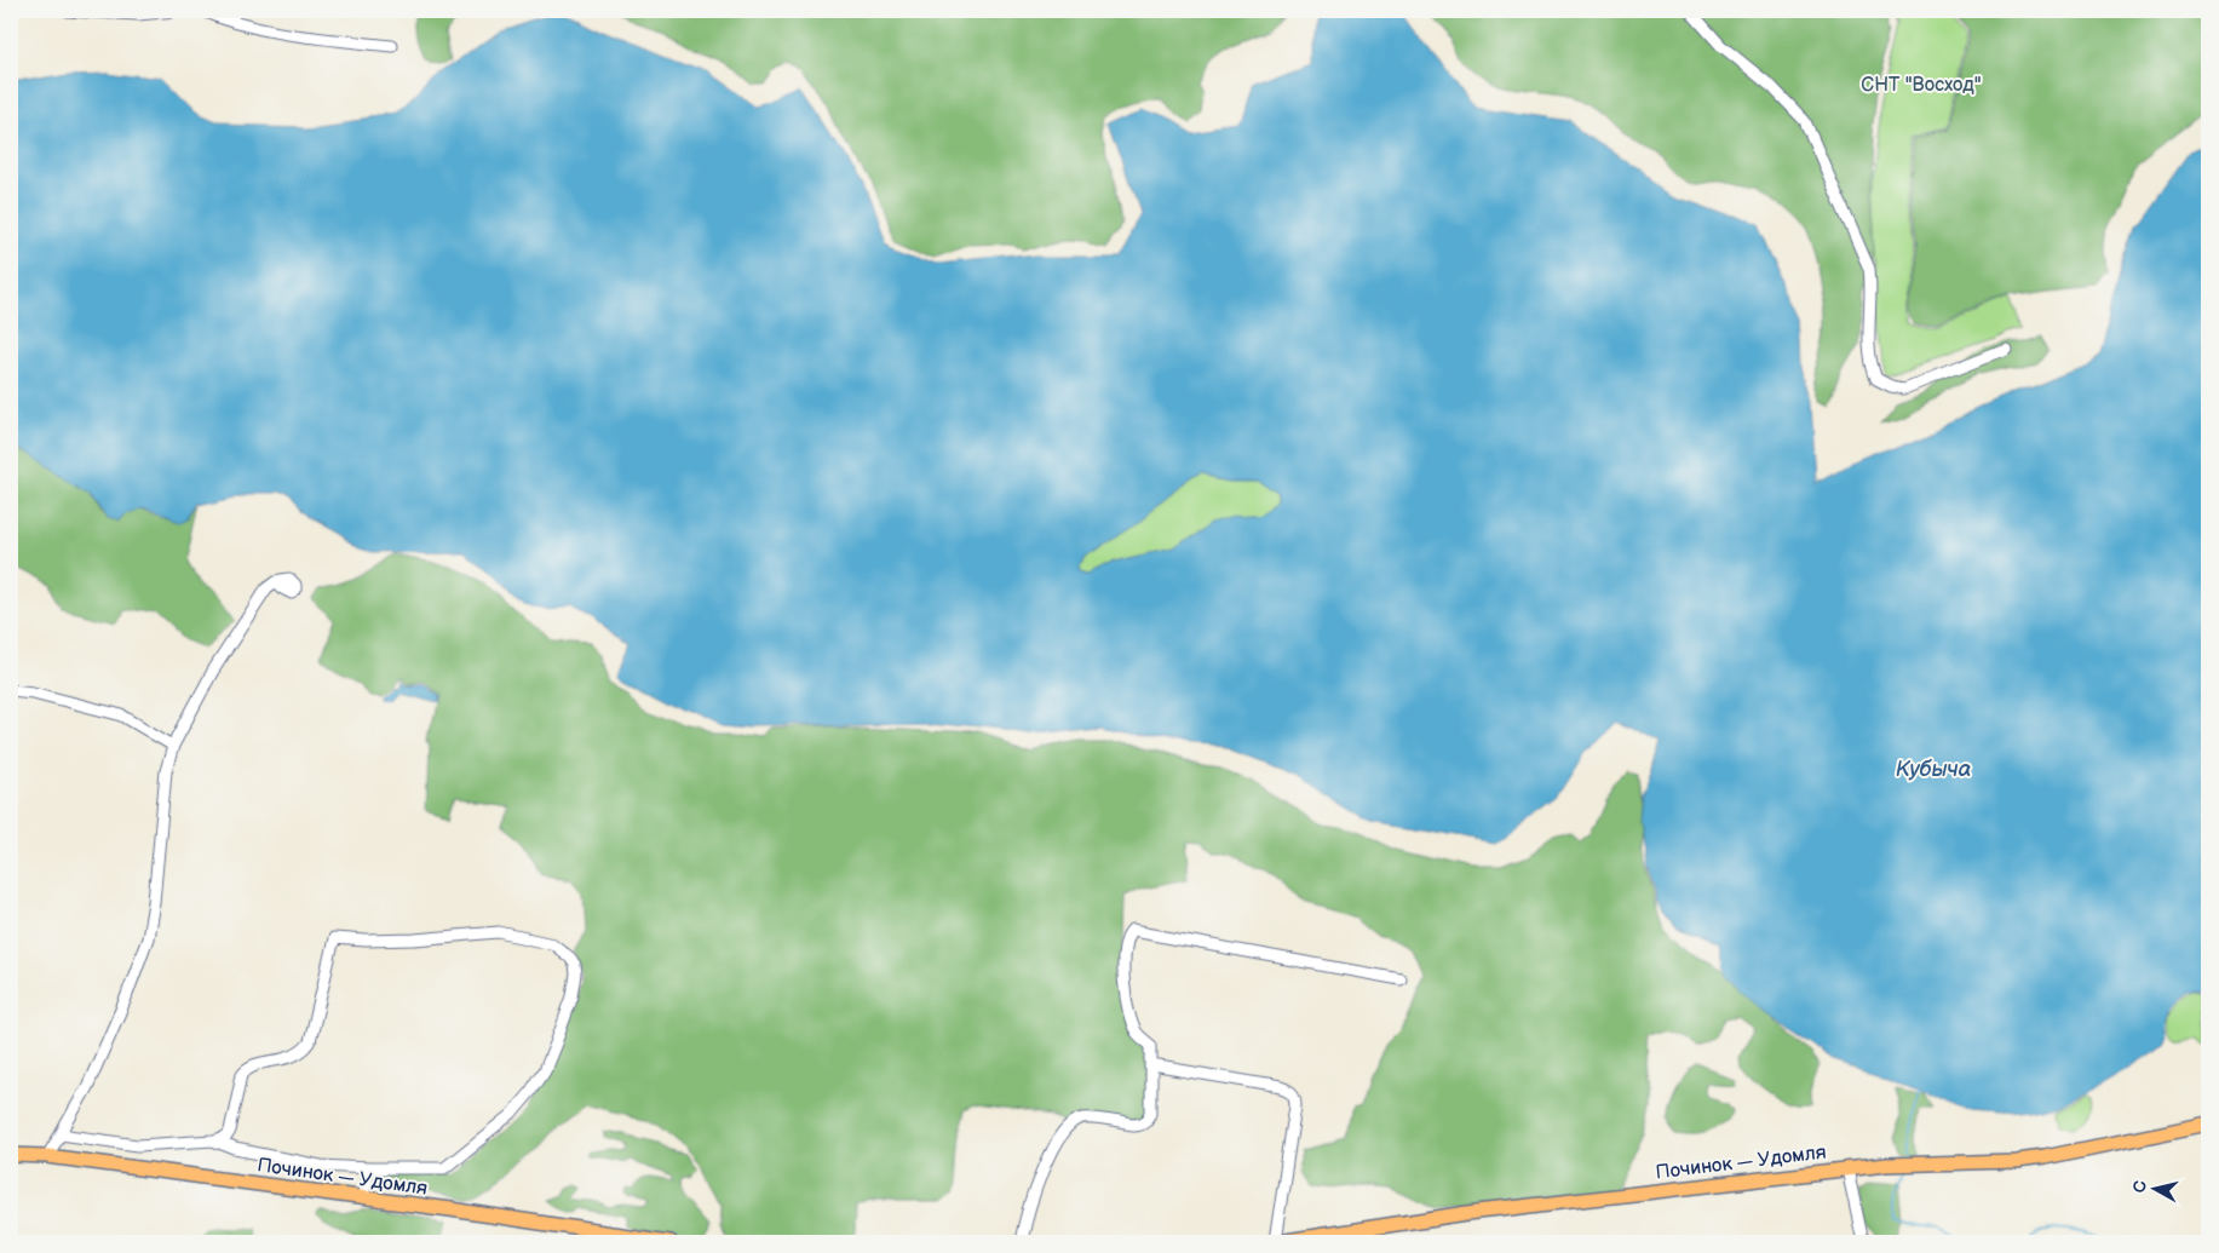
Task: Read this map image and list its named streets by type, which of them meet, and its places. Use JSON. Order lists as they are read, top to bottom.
{
  "streets": {
    "main road": ["Починок — Удомля"]
  },
  "water": ["Кубыча"],
  "parks": ["СНТ \"Восход\""],
  "north": "left"
}
